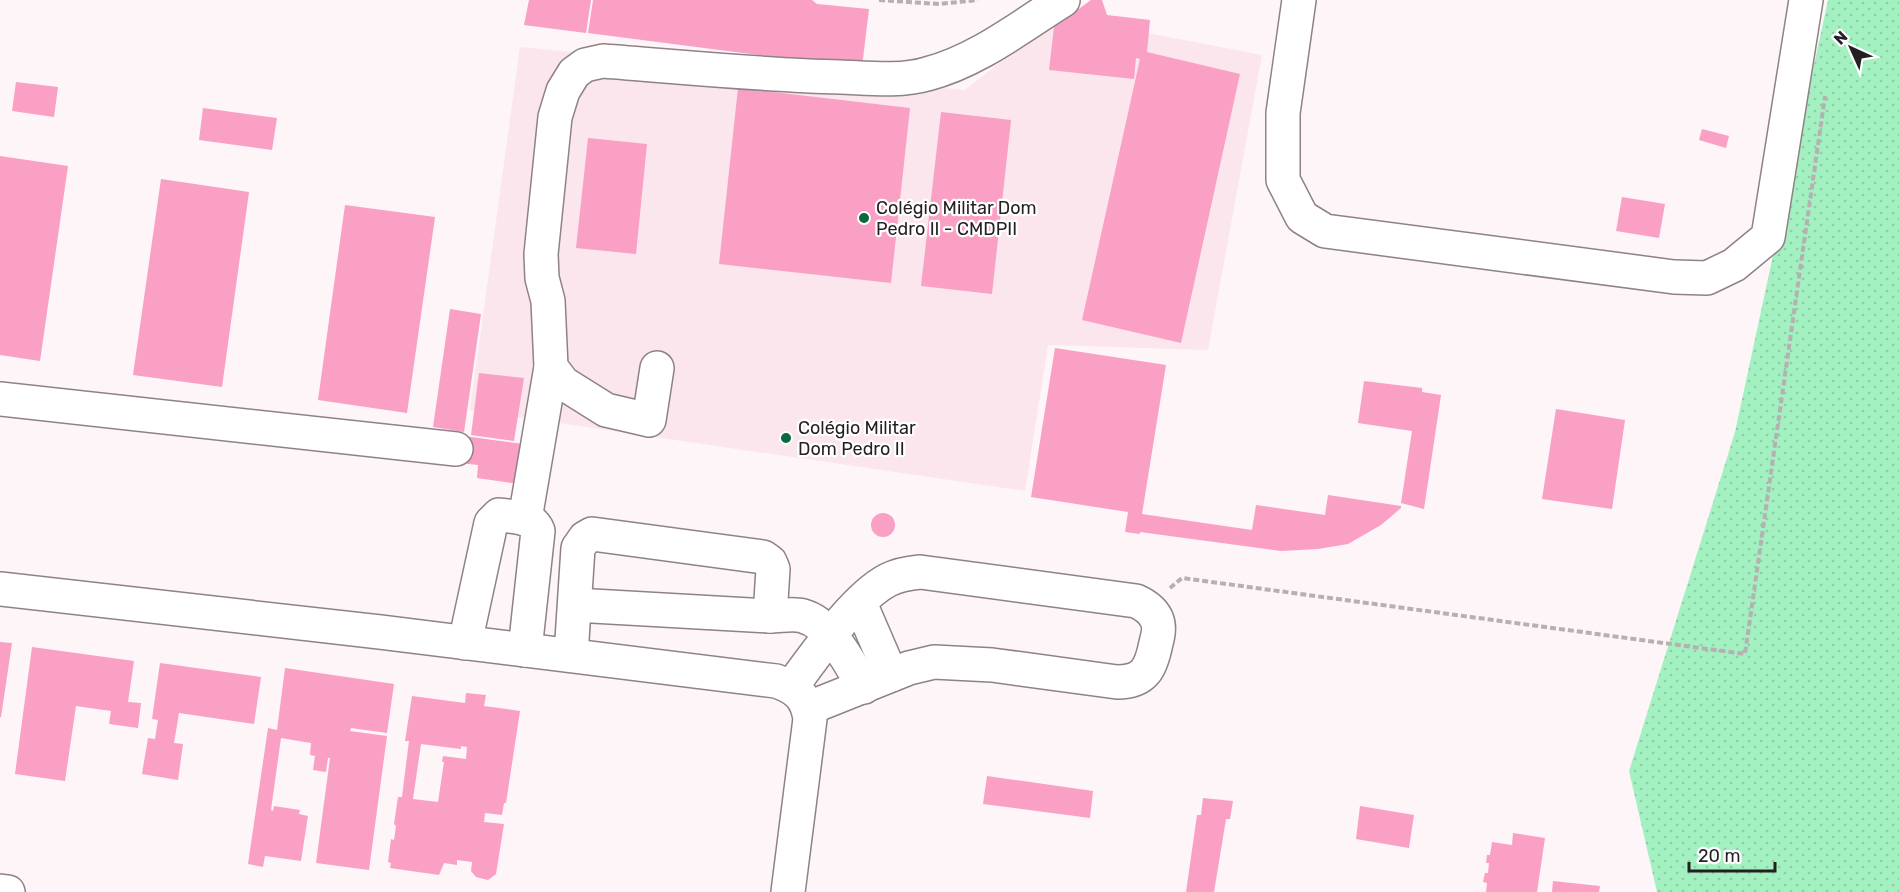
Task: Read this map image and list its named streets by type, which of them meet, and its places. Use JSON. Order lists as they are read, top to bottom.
{
  "places": ["Colégio Militar Dom Pedro II - CMDPII", "Colégio Militar Dom Pedro II"],
  "scale_bar": "20 m",
  "north": "top left"
}
